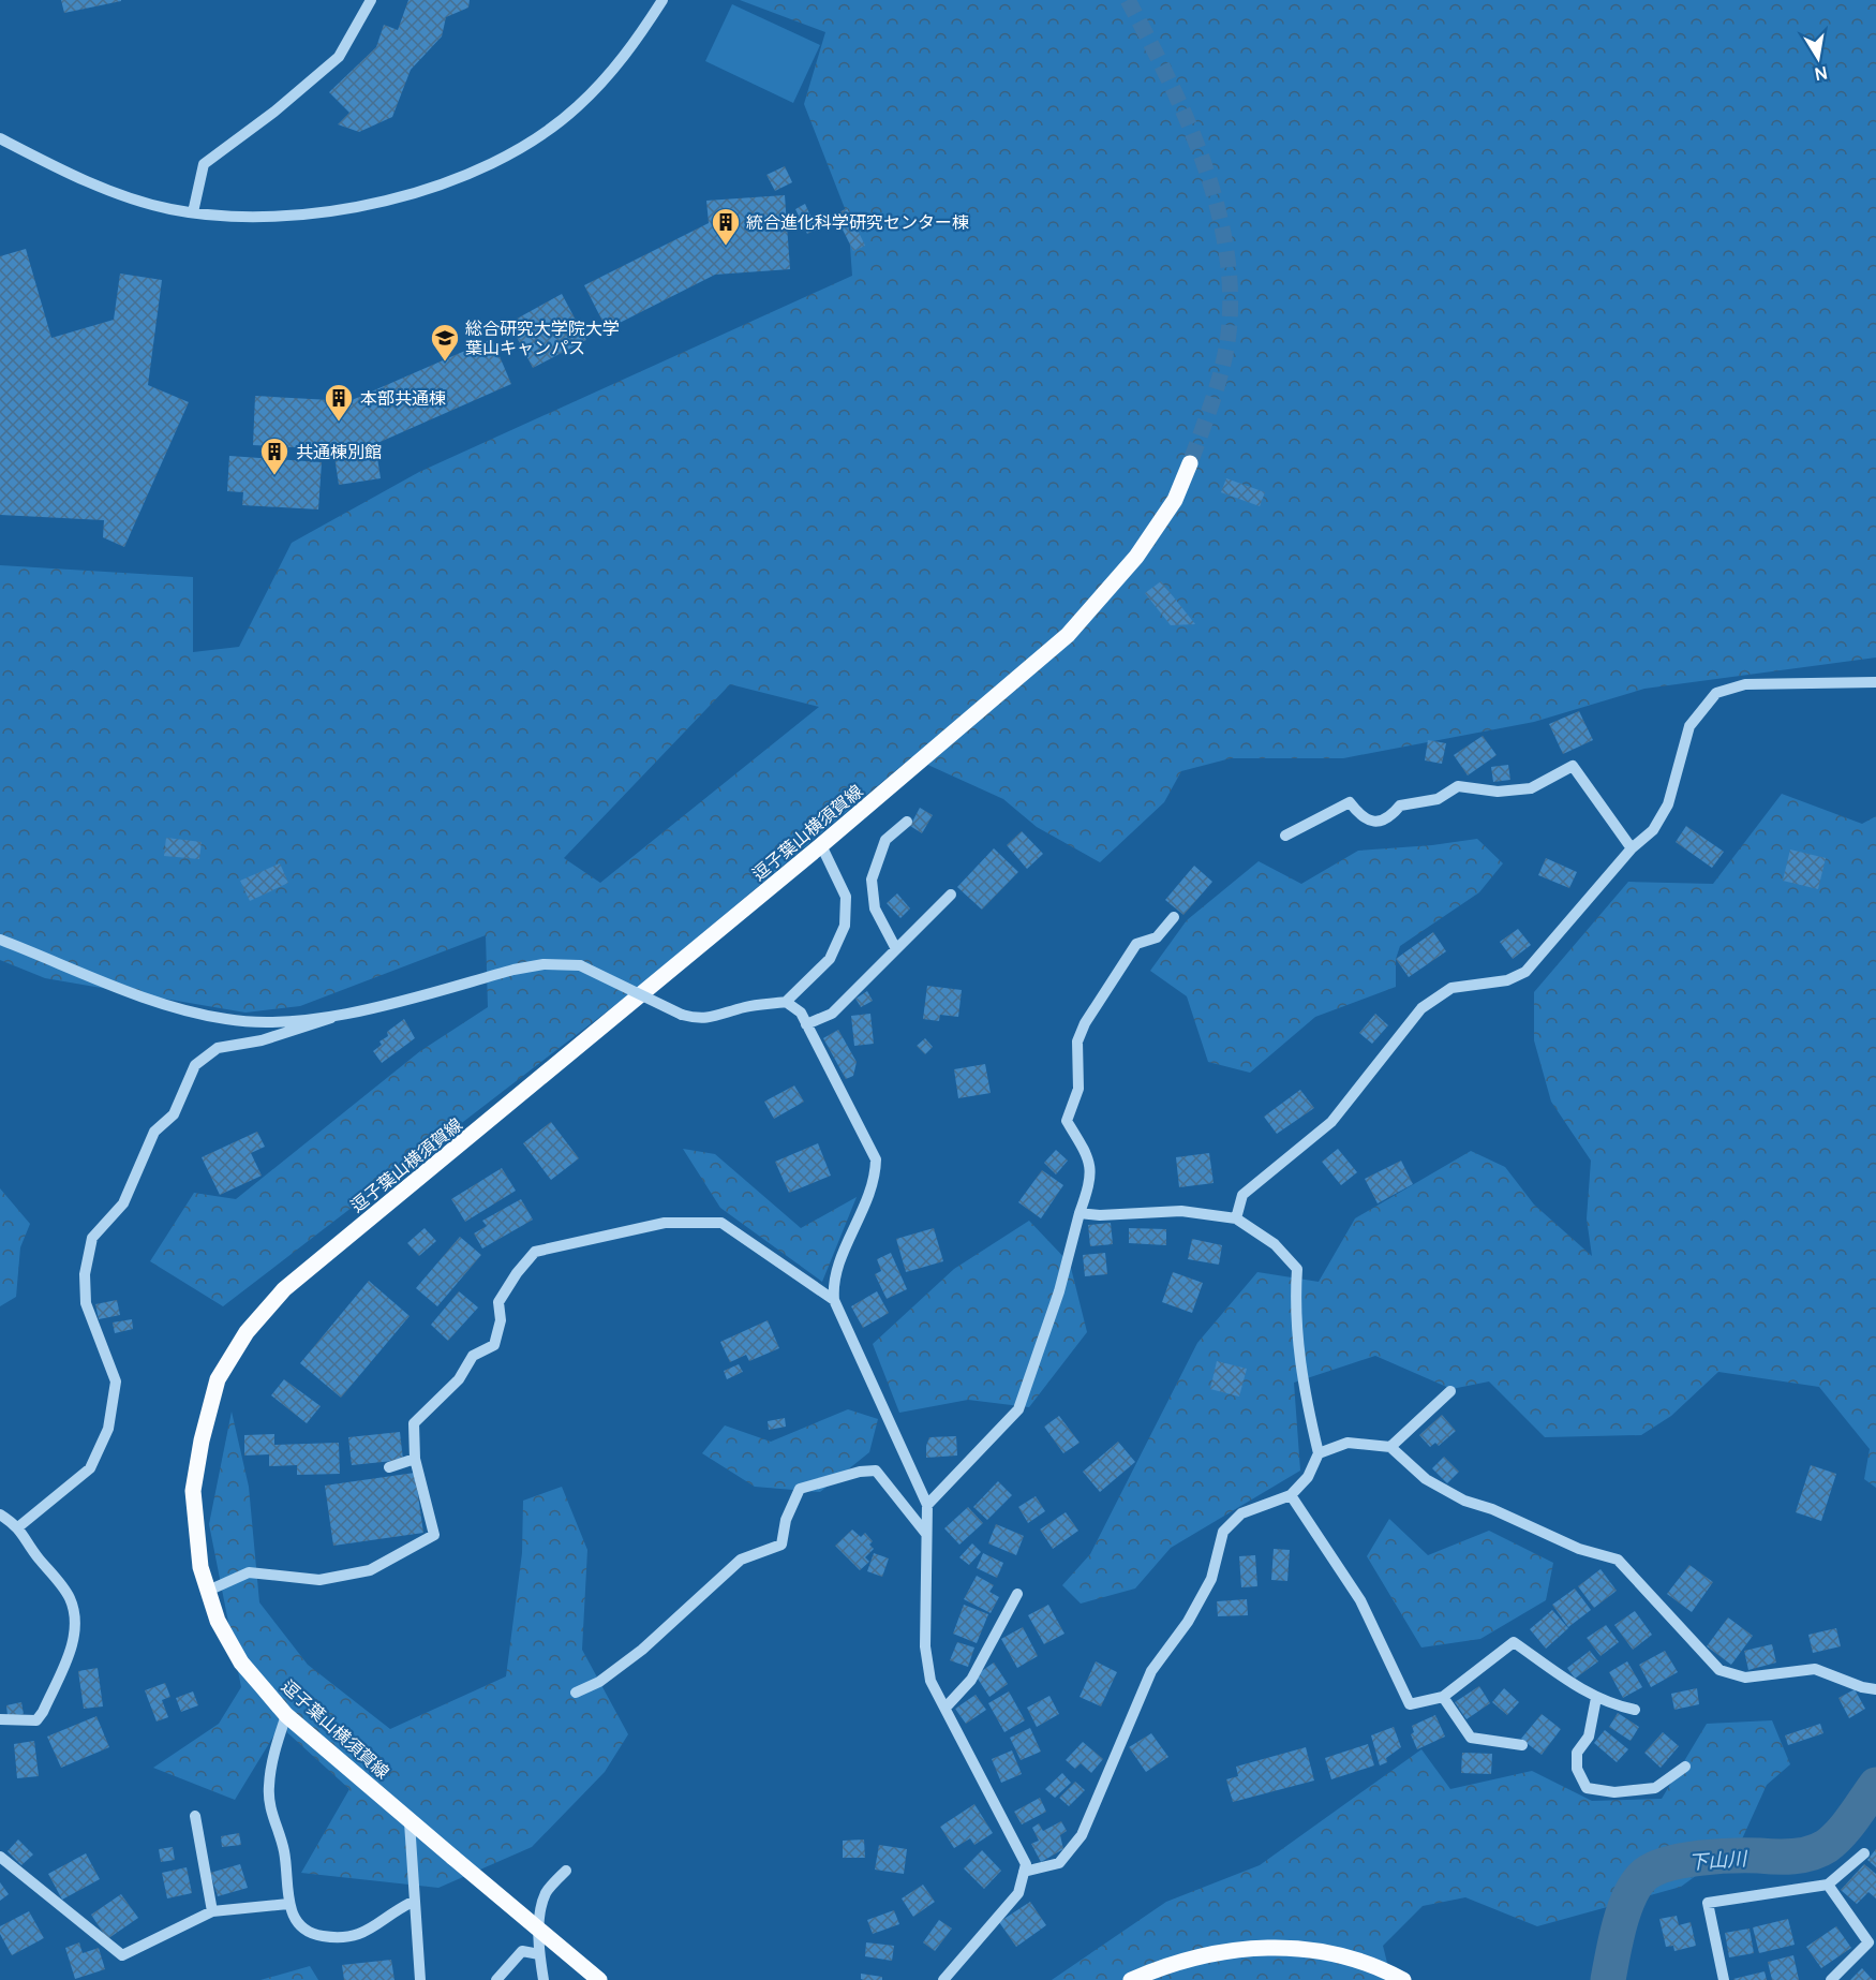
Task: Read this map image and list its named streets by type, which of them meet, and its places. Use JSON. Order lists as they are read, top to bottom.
{
  "streets": {
    "main road": ["逗子葉山横須賀線"]
  },
  "water": ["下山川"],
  "places": {
    "building": ["統合進化科学研究センター棟", "本部共通棟", "共通棟別館"],
    "school or university": ["総合研究大学院大学 葉山キャンパス"]
  },
  "north": "bottom"
}
